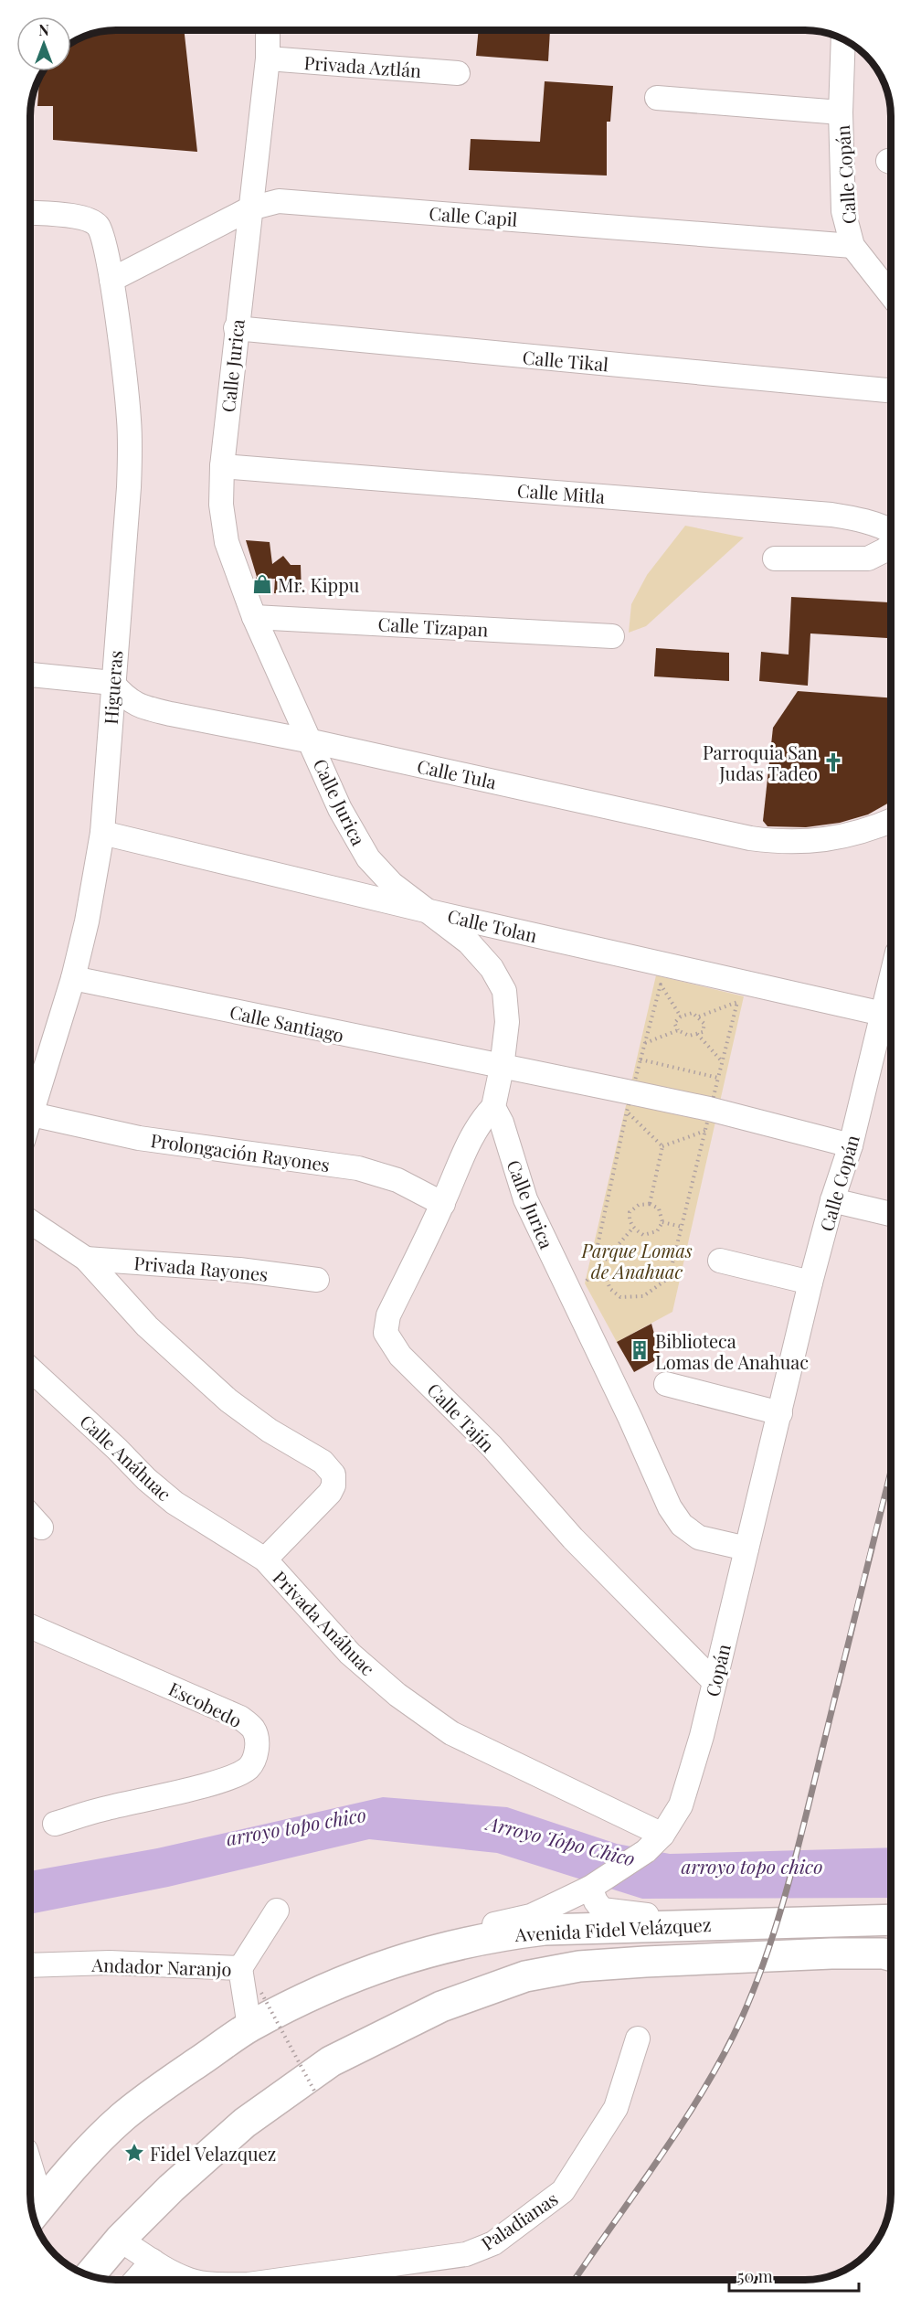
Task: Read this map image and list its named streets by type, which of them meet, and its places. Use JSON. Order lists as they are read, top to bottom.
{
  "streets": {
    "highway": ["Avenida Fidel Velázquez"],
    "street": [
      "Privada Aztlán",
      "Calle Copán",
      "Calle Capil",
      "Calle Tikal",
      "Calle Jurica",
      "Calle Mitla",
      "Calle Tizapan",
      "Higueras",
      "Calle Tula",
      "Calle Tolan",
      "Calle Santiago",
      "Prolongación Rayones",
      "Privada Rayones",
      "Calle Tajín",
      "Calle Anáhuac",
      "Privada Anáhuac",
      "Copán",
      "Escobedo",
      "Andador Naranjo",
      "Paladianas"
    ]
  },
  "crossings": [
    ["Privada Aztlán", "Calle Jurica"],
    ["Calle Copán", "Calle Capil"],
    ["Calle Copán", "Calle Tolan"],
    ["Calle Copán", "Calle Santiago"],
    ["Calle Copán", "Copán"],
    ["Calle Capil", "Calle Jurica"],
    ["Calle Capil", "Higueras"],
    ["Calle Tikal", "Calle Jurica"],
    ["Calle Jurica", "Calle Mitla"],
    ["Calle Jurica", "Calle Tizapan"],
    ["Calle Jurica", "Calle Tula"],
    ["Calle Jurica", "Calle Tolan"],
    ["Calle Jurica", "Calle Santiago"],
    ["Calle Jurica", "Calle Tajín"],
    ["Calle Jurica", "Copán"],
    ["Higueras", "Calle Tula"],
    ["Higueras", "Calle Tolan"],
    ["Higueras", "Calle Santiago"],
    ["Higueras", "Prolongación Rayones"],
    ["Prolongación Rayones", "Calle Tajín"],
    ["Calle Tajín", "Copán"],
    ["Calle Anáhuac", "Privada Anáhuac"],
    ["Privada Anáhuac", "Copán"],
    ["Copán", "Avenida Fidel Velázquez"],
    ["Avenida Fidel Velázquez", "Andador Naranjo"],
    ["Avenida Fidel Velázquez", "Paladianas"]
  ],
  "water": ["arroyo topo chico", "Arroyo Topo Chico"],
  "parks": ["Parque Lomas de Anahuac"],
  "places": {
    "shop": ["Mr. Kippu"],
    "church": ["Parroquia San Judas Tadeo"],
    "building": ["Biblioteca Lomas de Anahuac"],
    "place": ["Fidel Velazquez"]
  },
  "scale_bar": "50 m",
  "north": "top"
}
